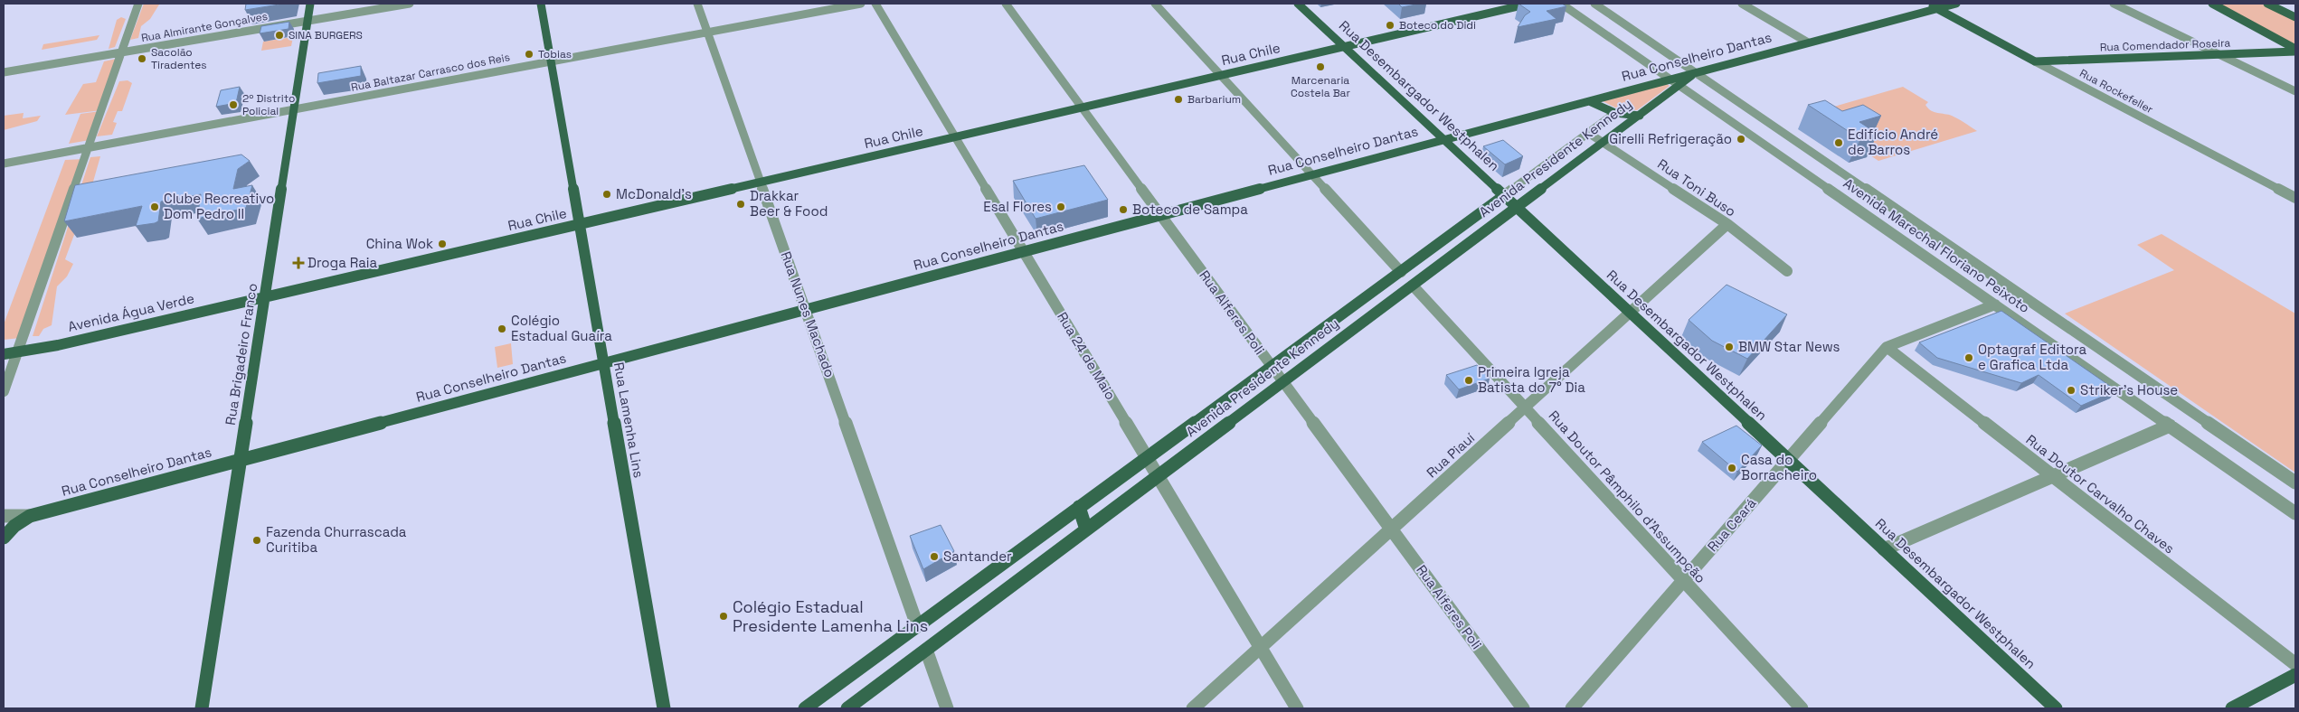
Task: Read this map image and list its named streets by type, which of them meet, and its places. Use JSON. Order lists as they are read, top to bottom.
{
  "streets": {
    "main road": [
      "Rua Comendador Roseira",
      "Rua Chile",
      "Rua Conselheiro Dantas",
      "Rua Rockefeller",
      "Rua Desembargador Westphalen",
      "Avenida Presidente Kennedy",
      "Avenida Água Verde",
      "Rua Brigadeiro Franco",
      "Rua Lamenha Lins"
    ],
    "street": [
      "Rua Almirante Gonçalves",
      "Rua Baltazar Carrasco dos Reis",
      "Rua Toni Buso",
      "Avenida Marechal Floriano Peixoto",
      "Rua Alferes Poli",
      "Rua Nunes Machado",
      "Rua 24 de Maio",
      "Rua Piauí",
      "Rua Doutor Carvalho Chaves",
      "Rua Doutor Pâmphilo d'Assumpção",
      "Rua Ceará"
    ]
  },
  "crossings": [
    ["Rua Almirante Gonçalves", "Rua Brigadeiro Franco"],
    ["Rua Comendador Roseira", "Rua Rockefeller"],
    ["Rua Chile", "Rua Desembargador Westphalen"],
    ["Rua Chile", "Avenida Água Verde"],
    ["Rua Chile", "Rua Alferes Poli"],
    ["Rua Chile", "Rua Nunes Machado"],
    ["Rua Chile", "Rua Brigadeiro Franco"],
    ["Rua Chile", "Rua 24 de Maio"],
    ["Rua Chile", "Rua Lamenha Lins"],
    ["Rua Conselheiro Dantas", "Rua Rockefeller"],
    ["Rua Conselheiro Dantas", "Rua Desembargador Westphalen"],
    ["Rua Conselheiro Dantas", "Avenida Presidente Kennedy"],
    ["Rua Conselheiro Dantas", "Avenida Marechal Floriano Peixoto"],
    ["Rua Conselheiro Dantas", "Rua Alferes Poli"],
    ["Rua Conselheiro Dantas", "Rua Nunes Machado"],
    ["Rua Conselheiro Dantas", "Rua Brigadeiro Franco"],
    ["Rua Conselheiro Dantas", "Rua 24 de Maio"],
    ["Rua Conselheiro Dantas", "Rua Lamenha Lins"],
    ["Rua Baltazar Carrasco dos Reis", "Rua Nunes Machado"],
    ["Rua Baltazar Carrasco dos Reis", "Rua Brigadeiro Franco"],
    ["Rua Baltazar Carrasco dos Reis", "Rua Lamenha Lins"],
    ["Rua Desembargador Westphalen", "Avenida Presidente Kennedy"],
    ["Rua Desembargador Westphalen", "Rua Piauí"],
    ["Rua Desembargador Westphalen", "Rua Ceará"],
    ["Avenida Presidente Kennedy", "Rua Toni Buso"],
    ["Avenida Presidente Kennedy", "Avenida Marechal Floriano Peixoto"],
    ["Avenida Presidente Kennedy", "Rua Alferes Poli"],
    ["Avenida Presidente Kennedy", "Rua Nunes Machado"],
    ["Avenida Presidente Kennedy", "Rua 24 de Maio"],
    ["Avenida Presidente Kennedy", "Rua Doutor Pâmphilo d'Assumpção"],
    ["Rua Toni Buso", "Rua Piauí"],
    ["Avenida Marechal Floriano Peixoto", "Rua Ceará"],
    ["Avenida Água Verde", "Rua Brigadeiro Franco"],
    ["Rua Alferes Poli", "Rua Piauí"],
    ["Rua 24 de Maio", "Rua Piauí"],
    ["Rua Piauí", "Rua Doutor Pâmphilo d'Assumpção"],
    ["Rua Doutor Carvalho Chaves", "Rua Ceará"]
  ],
  "places": {
    "other": [
      "Boteco do Didi",
      "SINA BURGERS",
      "Tobias",
      "Sacolão Tiradentes",
      "Marcenaria Costela Bar",
      "Barbarium",
      "2º Distrito Policial",
      "Girelli Refrigeração",
      "Edifício André de Barros",
      "McDonald's",
      "Drakkar Beer & Food",
      "Clube Recreativo Dom Pedro II",
      "Esal Flores",
      "Boteco de Sampa",
      "China Wok",
      "Colégio Estadual Guaíra",
      "BMW Star News",
      "Optagraf Editora e Grafica Ltda",
      "Primeira Igreja Batista do 7° Dia",
      "Striker's House",
      "Casa do Borracheiro",
      "Fazenda Churrascada Curitiba",
      "Santander",
      "Colégio Estadual Presidente Lamenha Lins"
    ],
    "health": ["Droga Raia"]
  }
}
